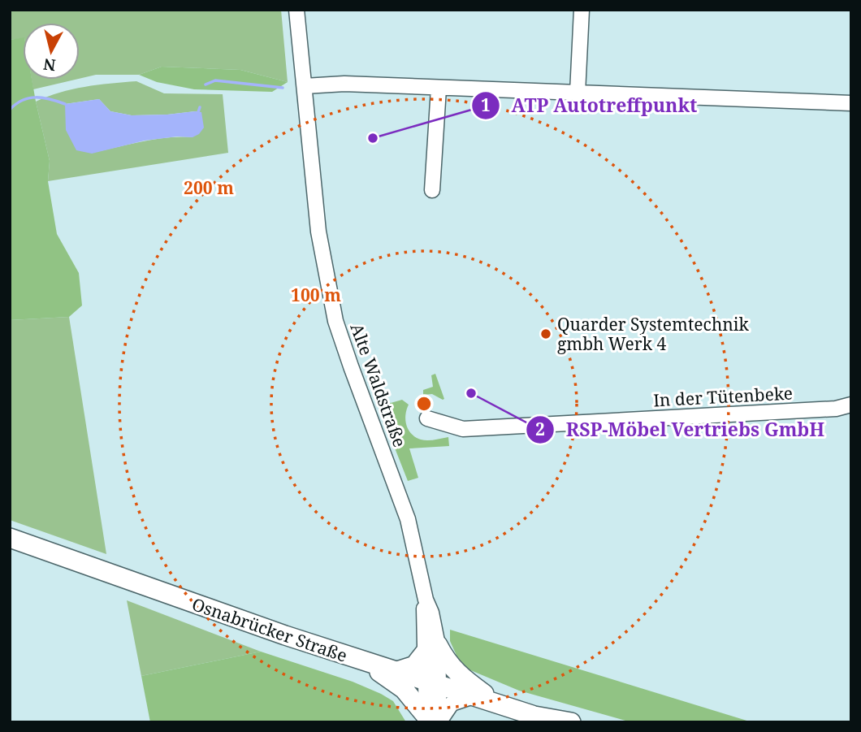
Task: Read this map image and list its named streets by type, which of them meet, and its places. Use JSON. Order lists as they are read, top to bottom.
{
  "streets": {
    "main road": ["Osnabrücker Straße"],
    "street": ["Alte Waldstraße", "In der Tütenbeke"]
  },
  "crossings": [
    ["Alte Waldstraße", "Osnabrücker Straße"]
  ],
  "places": ["ATP Autotreffpunkt", "Quarder Systemtechnik gmbh Werk 4", "RSP-Möbel Vertriebs GmbH"],
  "north": "bottom",
  "rings": ["200 m", "100 m"]
}
